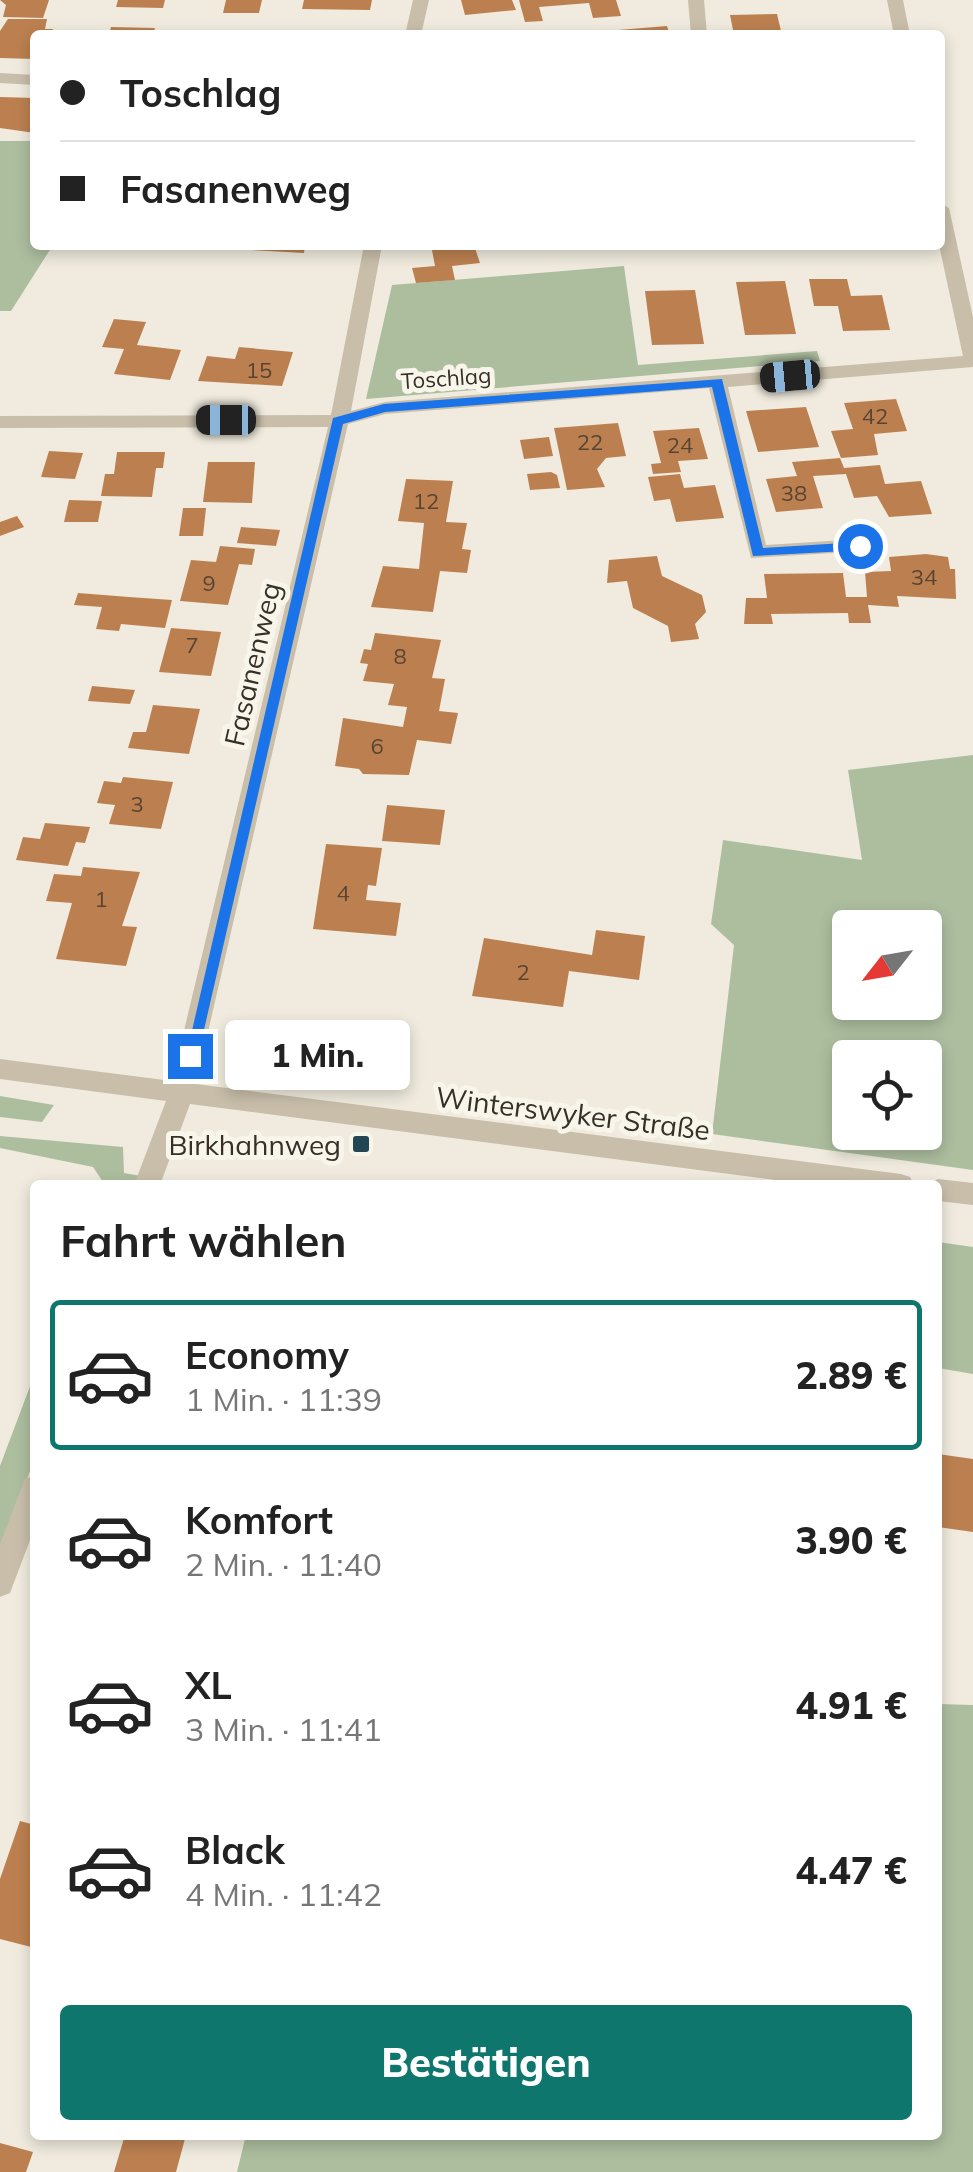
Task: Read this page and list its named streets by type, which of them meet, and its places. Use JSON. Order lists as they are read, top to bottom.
{
  "streets": {
    "street": ["Toschlag", "Fasanenweg", "Winterswyker Straße"]
  },
  "crossings": [
    ["Toschlag", "Fasanenweg"],
    ["Fasanenweg", "Winterswyker Straße"]
  ],
  "places": {
    "transit": ["Birkhahnweg"]
  },
  "house_numbers": [
    "15",
    "42",
    "22",
    "24",
    "38",
    "12",
    "34",
    "9",
    "7",
    "8",
    "6",
    "3",
    "4",
    "1",
    "2"
  ],
  "north": "bottom left",
  "page": {
    "banner": ["Toschlag", "Fasanenweg"],
    "bubble": "1 Min.",
    "heading": "Fahrt wählen",
    "list": [
      {
        "name": "Economy",
        "note": "1 Min. · 11:39",
        "value": "2.89 €"
      },
      {
        "name": "Komfort",
        "note": "2 Min. · 11:40",
        "value": "3.90 €"
      },
      {
        "name": "XL",
        "note": "3 Min. · 11:41",
        "value": "4.91 €"
      },
      {
        "name": "Black",
        "note": "4 Min. · 11:42",
        "value": "4.47 €"
      }
    ],
    "buttons": "Bestätigen"
  }
}
